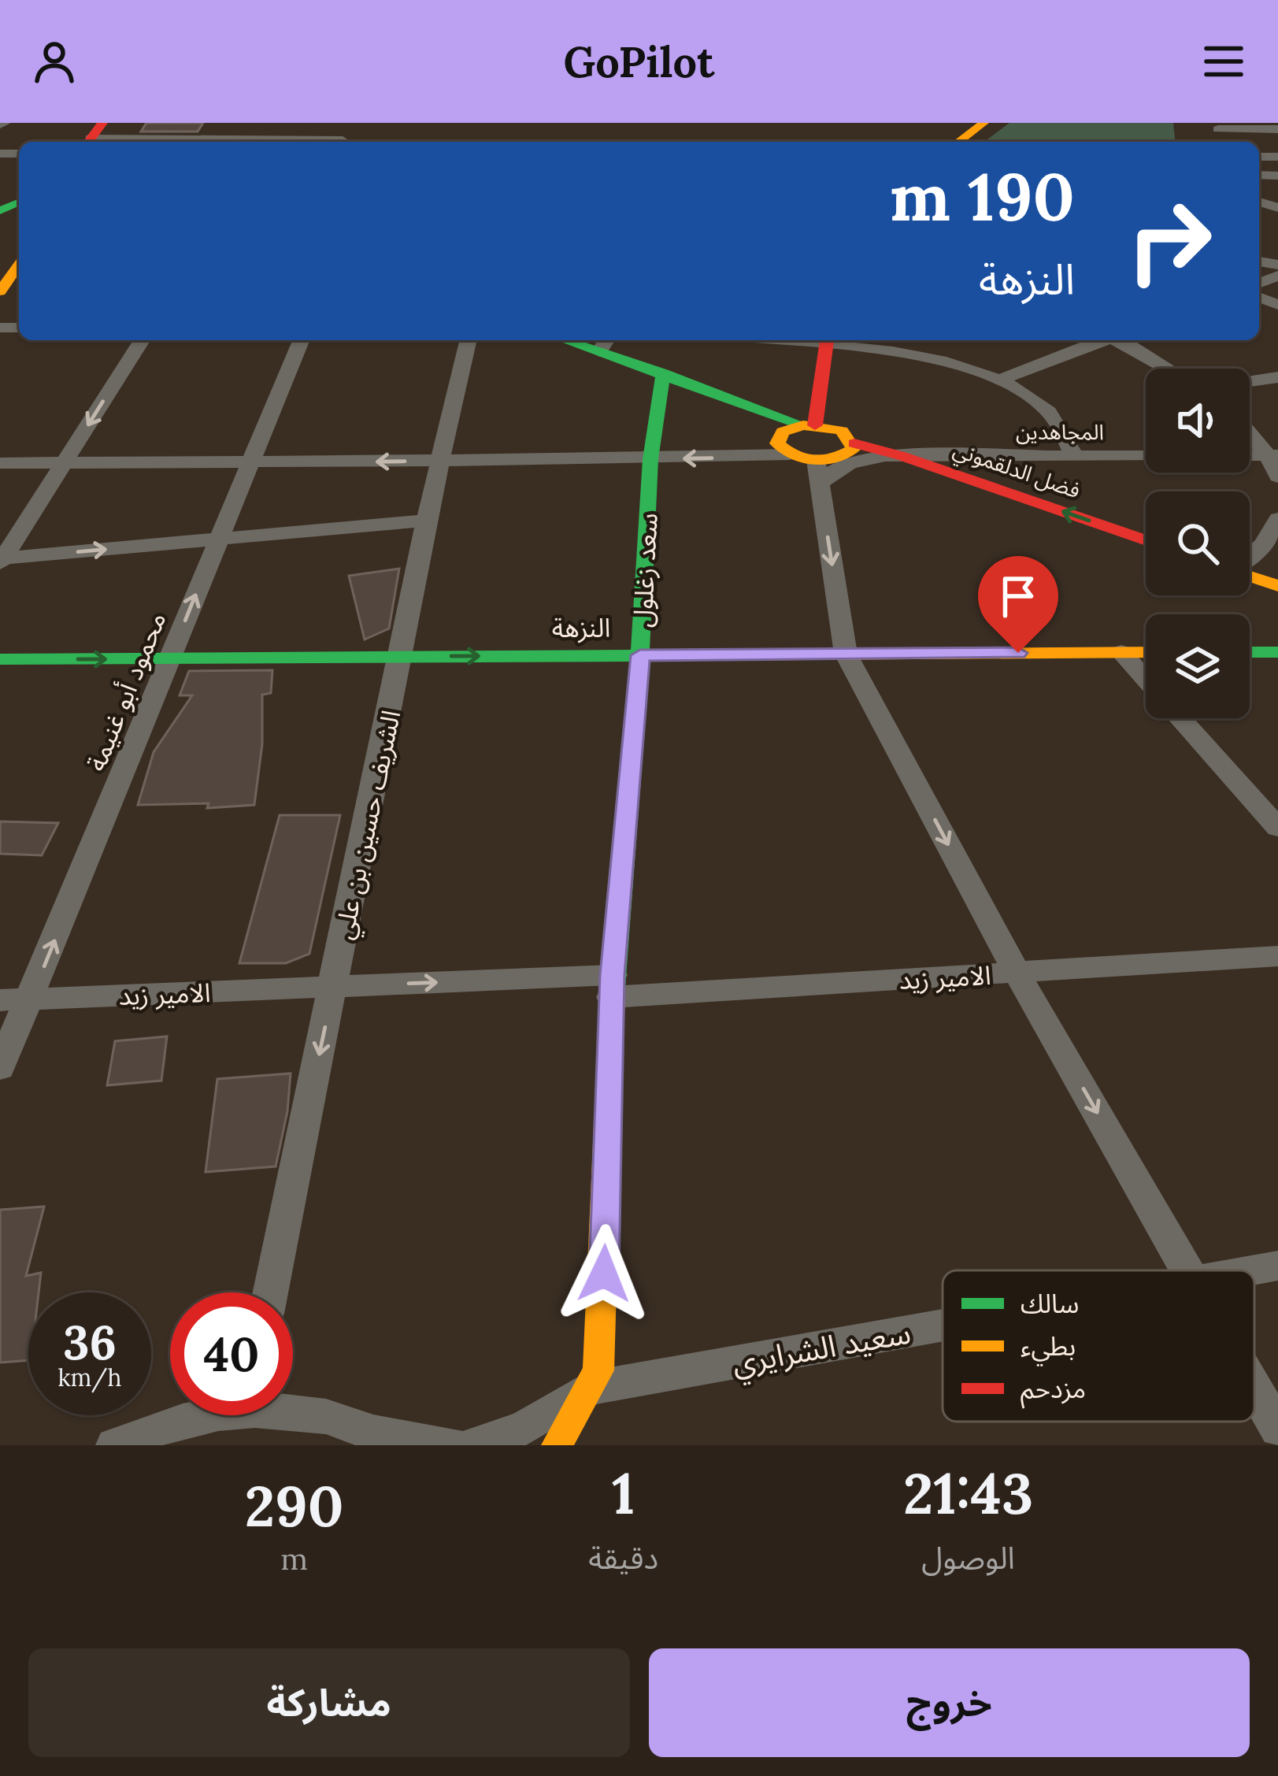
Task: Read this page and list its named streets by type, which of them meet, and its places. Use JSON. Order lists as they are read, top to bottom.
{
  "streets": {
    "main road": ["فضل الدلقموني", "سعد زغلول", "النزهة"],
    "street": [
      "المجاهدين",
      "محمود أبو غنيمة",
      "الشريف حسين بن علي",
      "الامير زيد",
      "سعيد الشرايري"
    ]
  },
  "crossings": [
    ["المجاهدين", "فضل الدلقموني"],
    ["سعد زغلول", "النزهة"],
    ["سعد زغلول", "الامير زيد"],
    ["سعد زغلول", "سعيد الشرايري"],
    ["النزهة", "محمود أبو غنيمة"],
    ["النزهة", "الشريف حسين بن علي"],
    ["محمود أبو غنيمة", "الامير زيد"],
    ["الشريف حسين بن علي", "الامير زيد"]
  ],
  "one_way": ["فضل الدلقموني", "النزهة", "محمود أبو غنيمة"],
  "legend": ["سالك", "بطيء", "مزدحم"],
  "page": {
    "header": "GoPilot",
    "turn": ["190 m", "النزهة"],
    "speed": "36 km/h",
    "limit": "40",
    "eta": [
      "21:43",
      "الوصول",
      "1",
      "دقيقة",
      "290",
      "m"
    ],
    "buttons": ["خروج", "مشاركة"]
  }
}
